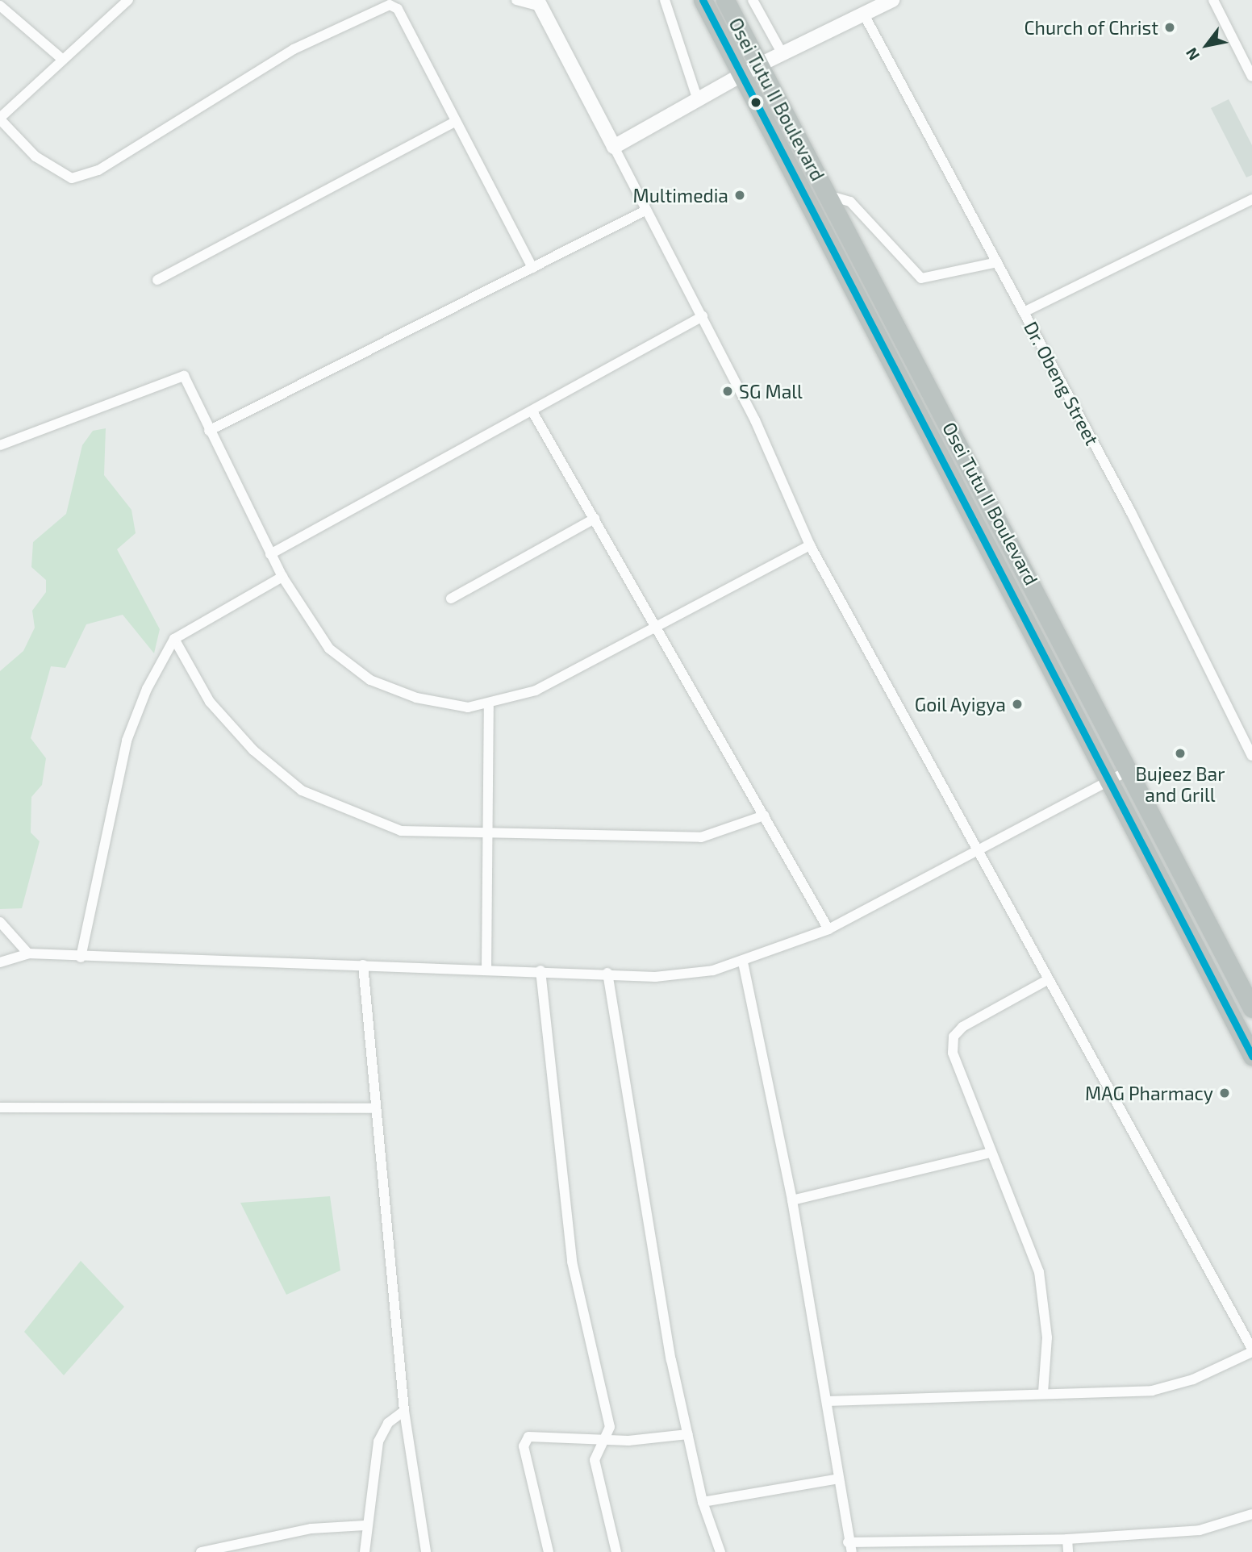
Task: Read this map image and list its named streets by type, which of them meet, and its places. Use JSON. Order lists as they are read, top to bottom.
{
  "streets": {
    "highway": ["Osei Tutu II Boulevard"],
    "street": ["Dr. Obeng Street"]
  },
  "places": [
    "Church of Christ",
    "Multimedia",
    "SG Mall",
    "Goil Ayigya",
    "Bujeez Bar and Grill",
    "MAG Pharmacy"
  ],
  "north": "bottom left"
}
